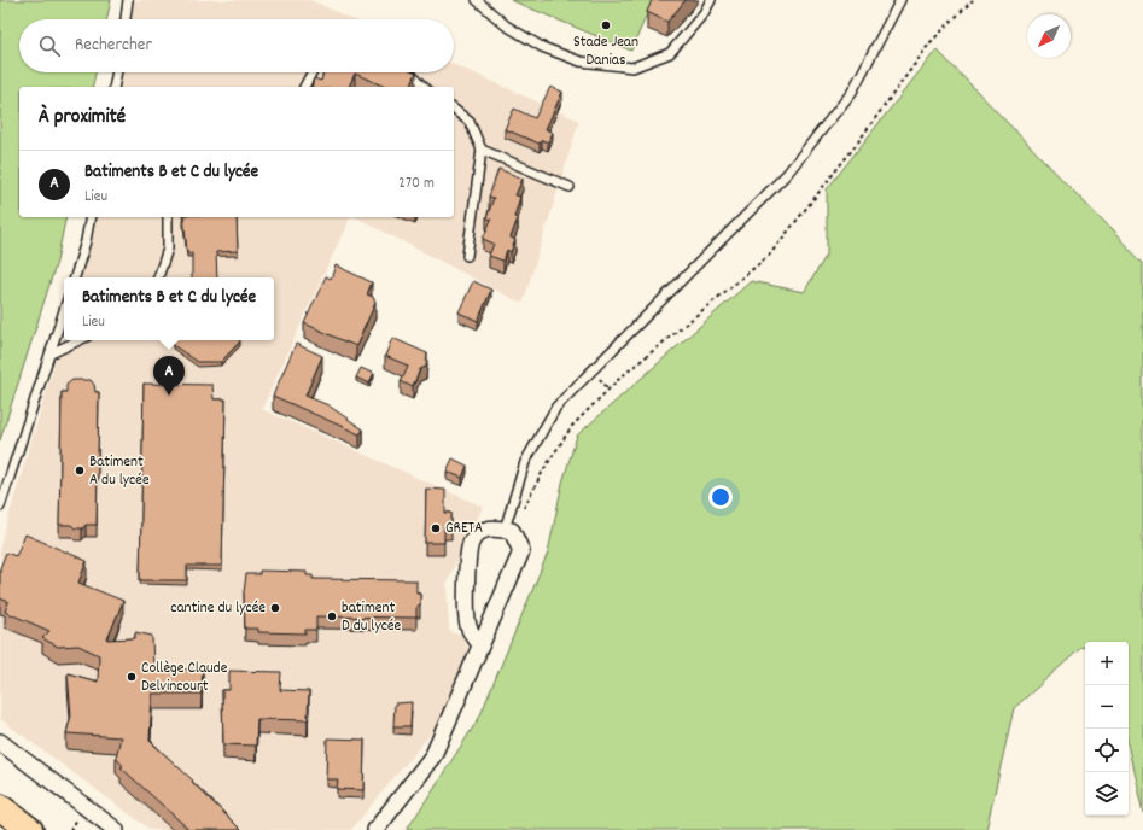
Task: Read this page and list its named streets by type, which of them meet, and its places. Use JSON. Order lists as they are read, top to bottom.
{
  "places": [
    "Stade Jean Danias",
    "Batiment A du lycée",
    "GRETA",
    "cantine du lycée",
    "batiment D du lycée",
    "Collège Claude Delvincourt"
  ],
  "north": "bottom left",
  "page": {
    "search": "Rechercher",
    "heading": "À proximité",
    "list": [
      {
        "mark": "A",
        "name": "Batiments B et C du lycée",
        "note": "Lieu",
        "value": "270 m"
      }
    ],
    "popup": ["Batiments B et C du lycée", "Lieu"],
    "pins": "A",
    "map_buttons": ["+", "−"]
  }
}
